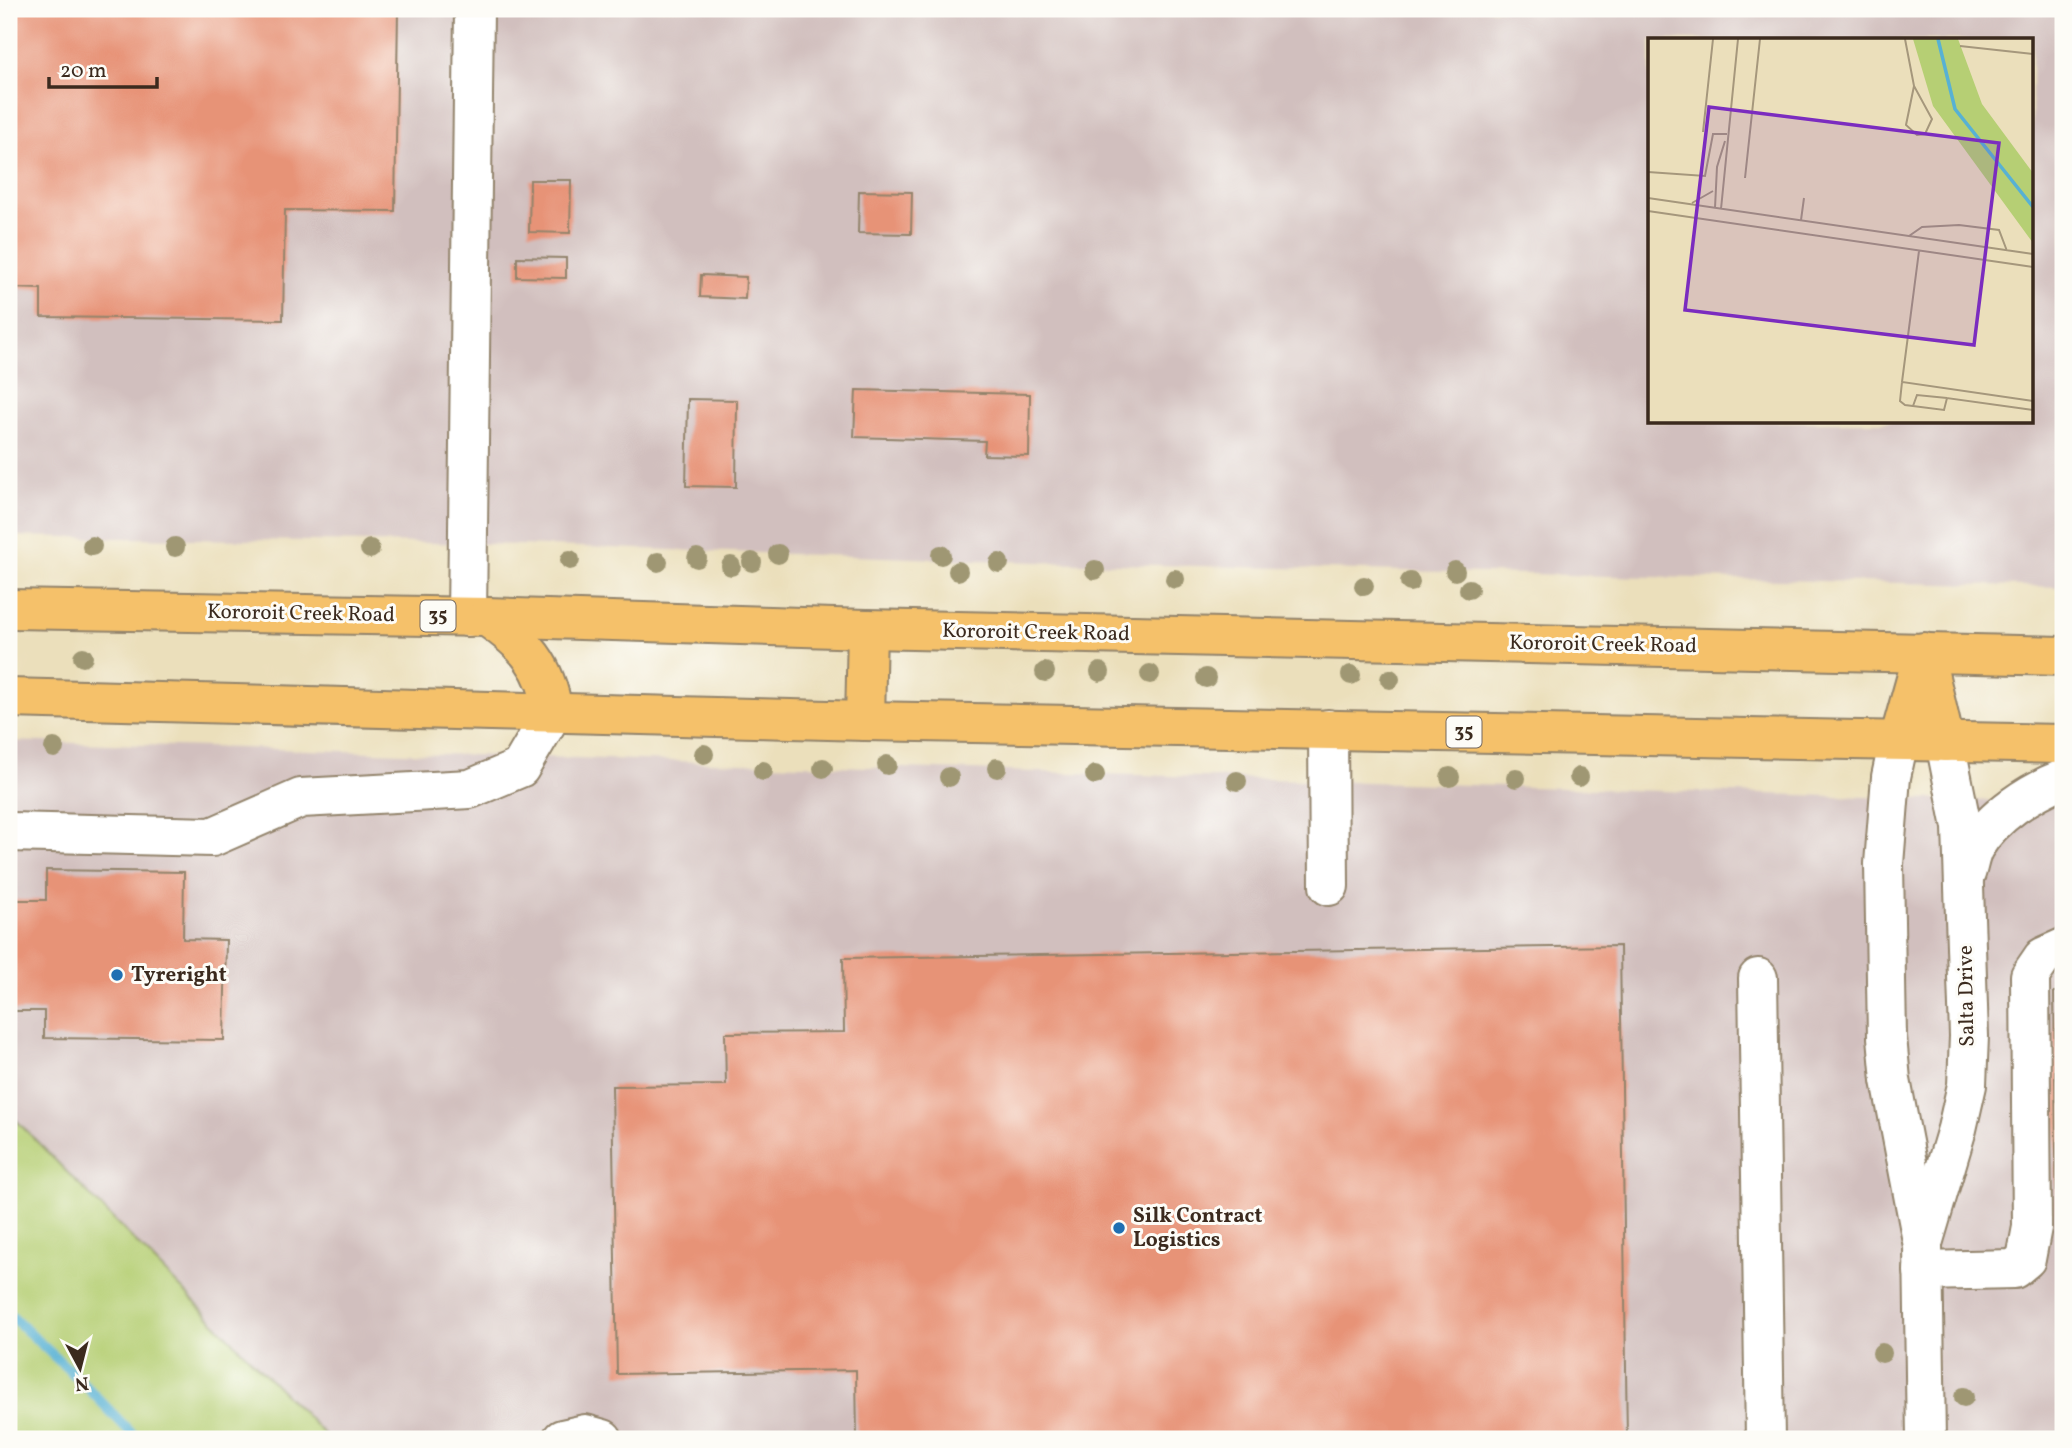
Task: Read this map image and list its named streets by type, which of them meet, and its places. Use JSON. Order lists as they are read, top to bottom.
{
  "streets": {
    "main road": ["Kororoit Creek Road", "35"],
    "street": ["Salta Drive"]
  },
  "crossings": [
    ["35", "Salta Drive"]
  ],
  "places": ["Tyreright", "Silk Contract Logistics"],
  "scale_bar": "20 m",
  "north": "bottom"
}
